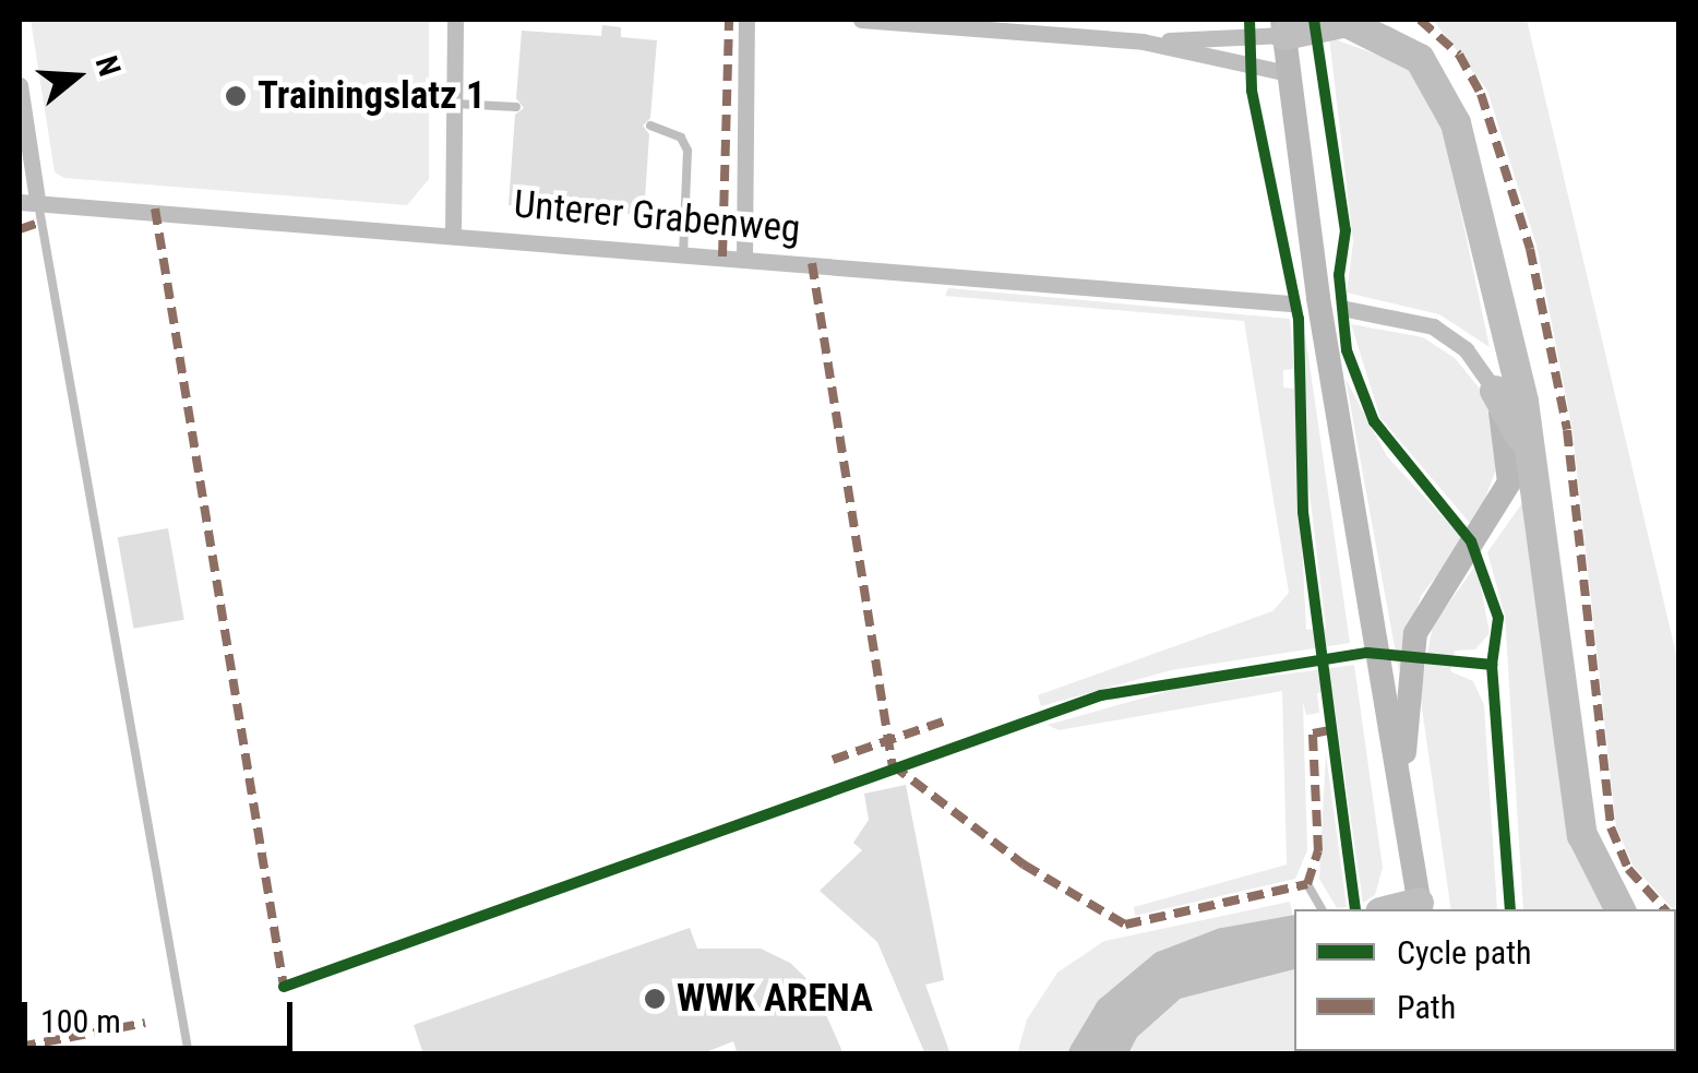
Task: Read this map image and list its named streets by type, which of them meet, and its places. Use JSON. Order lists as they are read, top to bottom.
{
  "streets": {
    "street": ["Unterer Grabenweg"]
  },
  "places": ["Trainingslatz 1", "WWK ARENA"],
  "legend": ["Cycle path", "Path"],
  "scale_bar": "100 m",
  "north": "right"
}
